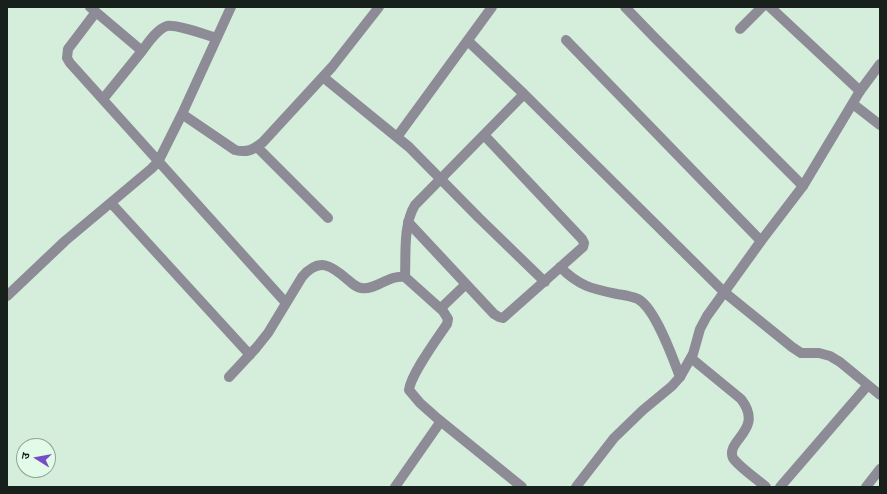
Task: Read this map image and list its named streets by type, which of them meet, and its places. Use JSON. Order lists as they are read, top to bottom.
{
  "north": "left"
}
